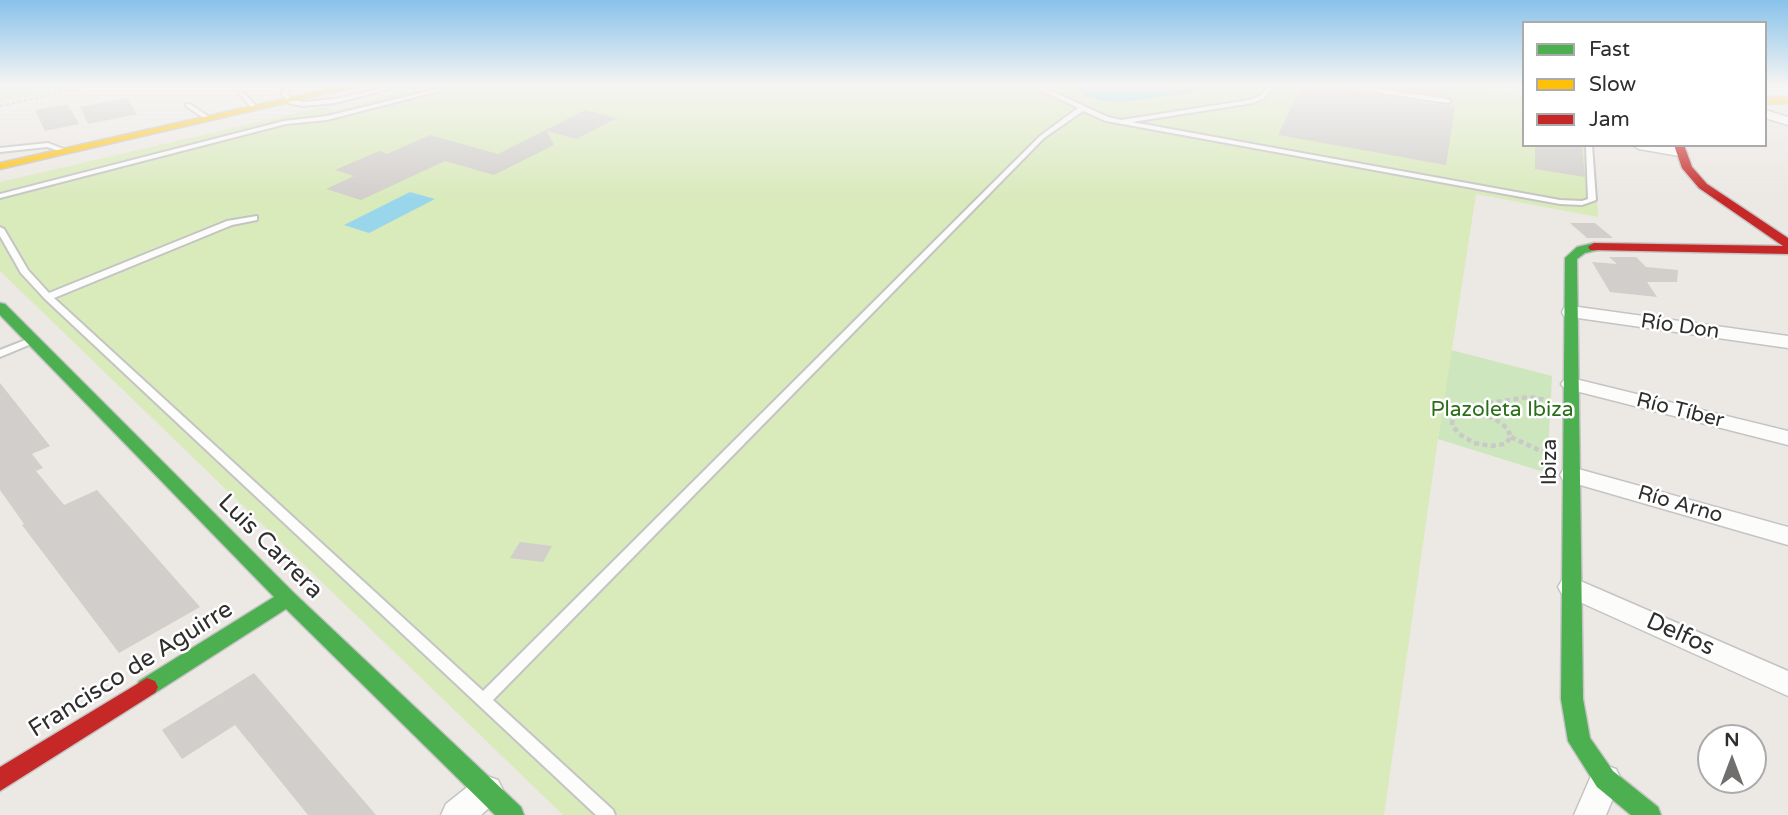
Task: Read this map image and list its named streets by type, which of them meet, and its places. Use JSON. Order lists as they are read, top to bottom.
{
  "streets": {
    "street": [
      "Río Don",
      "Río Tíber",
      "Ibiza",
      "Río Arno",
      "Luis Carrera",
      "Delfos",
      "Francisco de Aguirre"
    ]
  },
  "crossings": [
    ["Río Don", "Ibiza"],
    ["Río Tíber", "Ibiza"],
    ["Ibiza", "Río Arno"],
    ["Ibiza", "Delfos"],
    ["Luis Carrera", "Francisco de Aguirre"]
  ],
  "parks": ["Plazoleta Ibiza"],
  "legend": ["Fast", "Slow", "Jam"],
  "north": "top"
}
